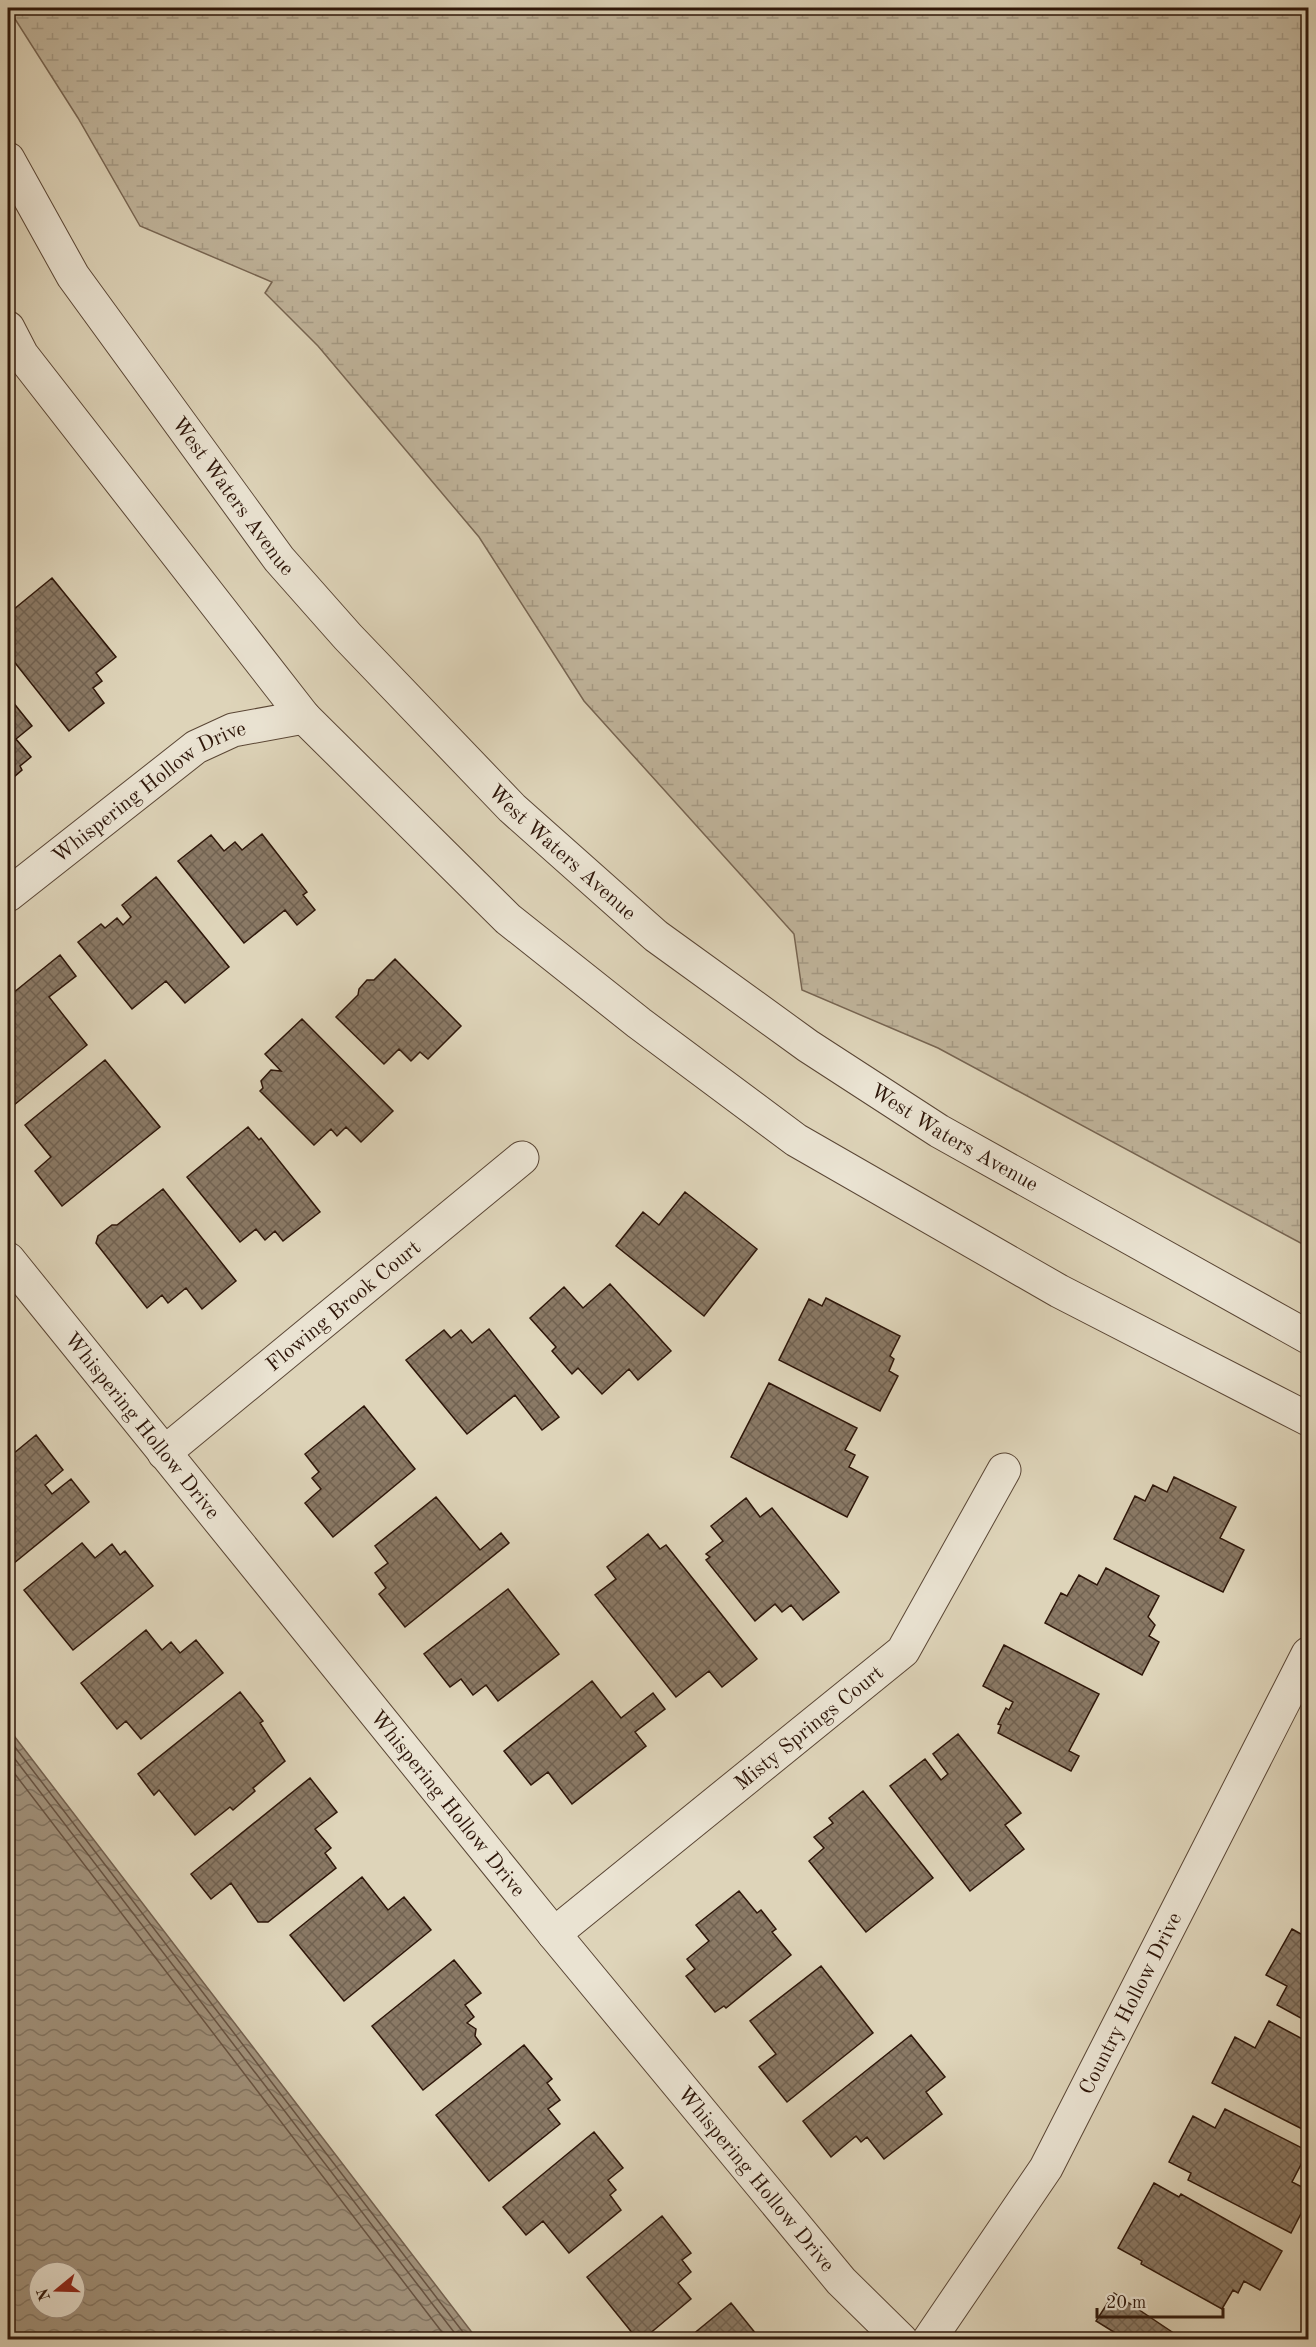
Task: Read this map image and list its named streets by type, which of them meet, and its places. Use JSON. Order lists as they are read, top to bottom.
{
  "streets": {
    "street": [
      "West Waters Avenue",
      "Whispering Hollow Drive",
      "Flowing Brook Court",
      "Misty Springs Court",
      "Country Hollow Drive"
    ]
  },
  "crossings": [
    ["Whispering Hollow Drive", "Flowing Brook Court"],
    ["Whispering Hollow Drive", "Misty Springs Court"]
  ],
  "scale_bar": "20 m",
  "north": "left"
}
